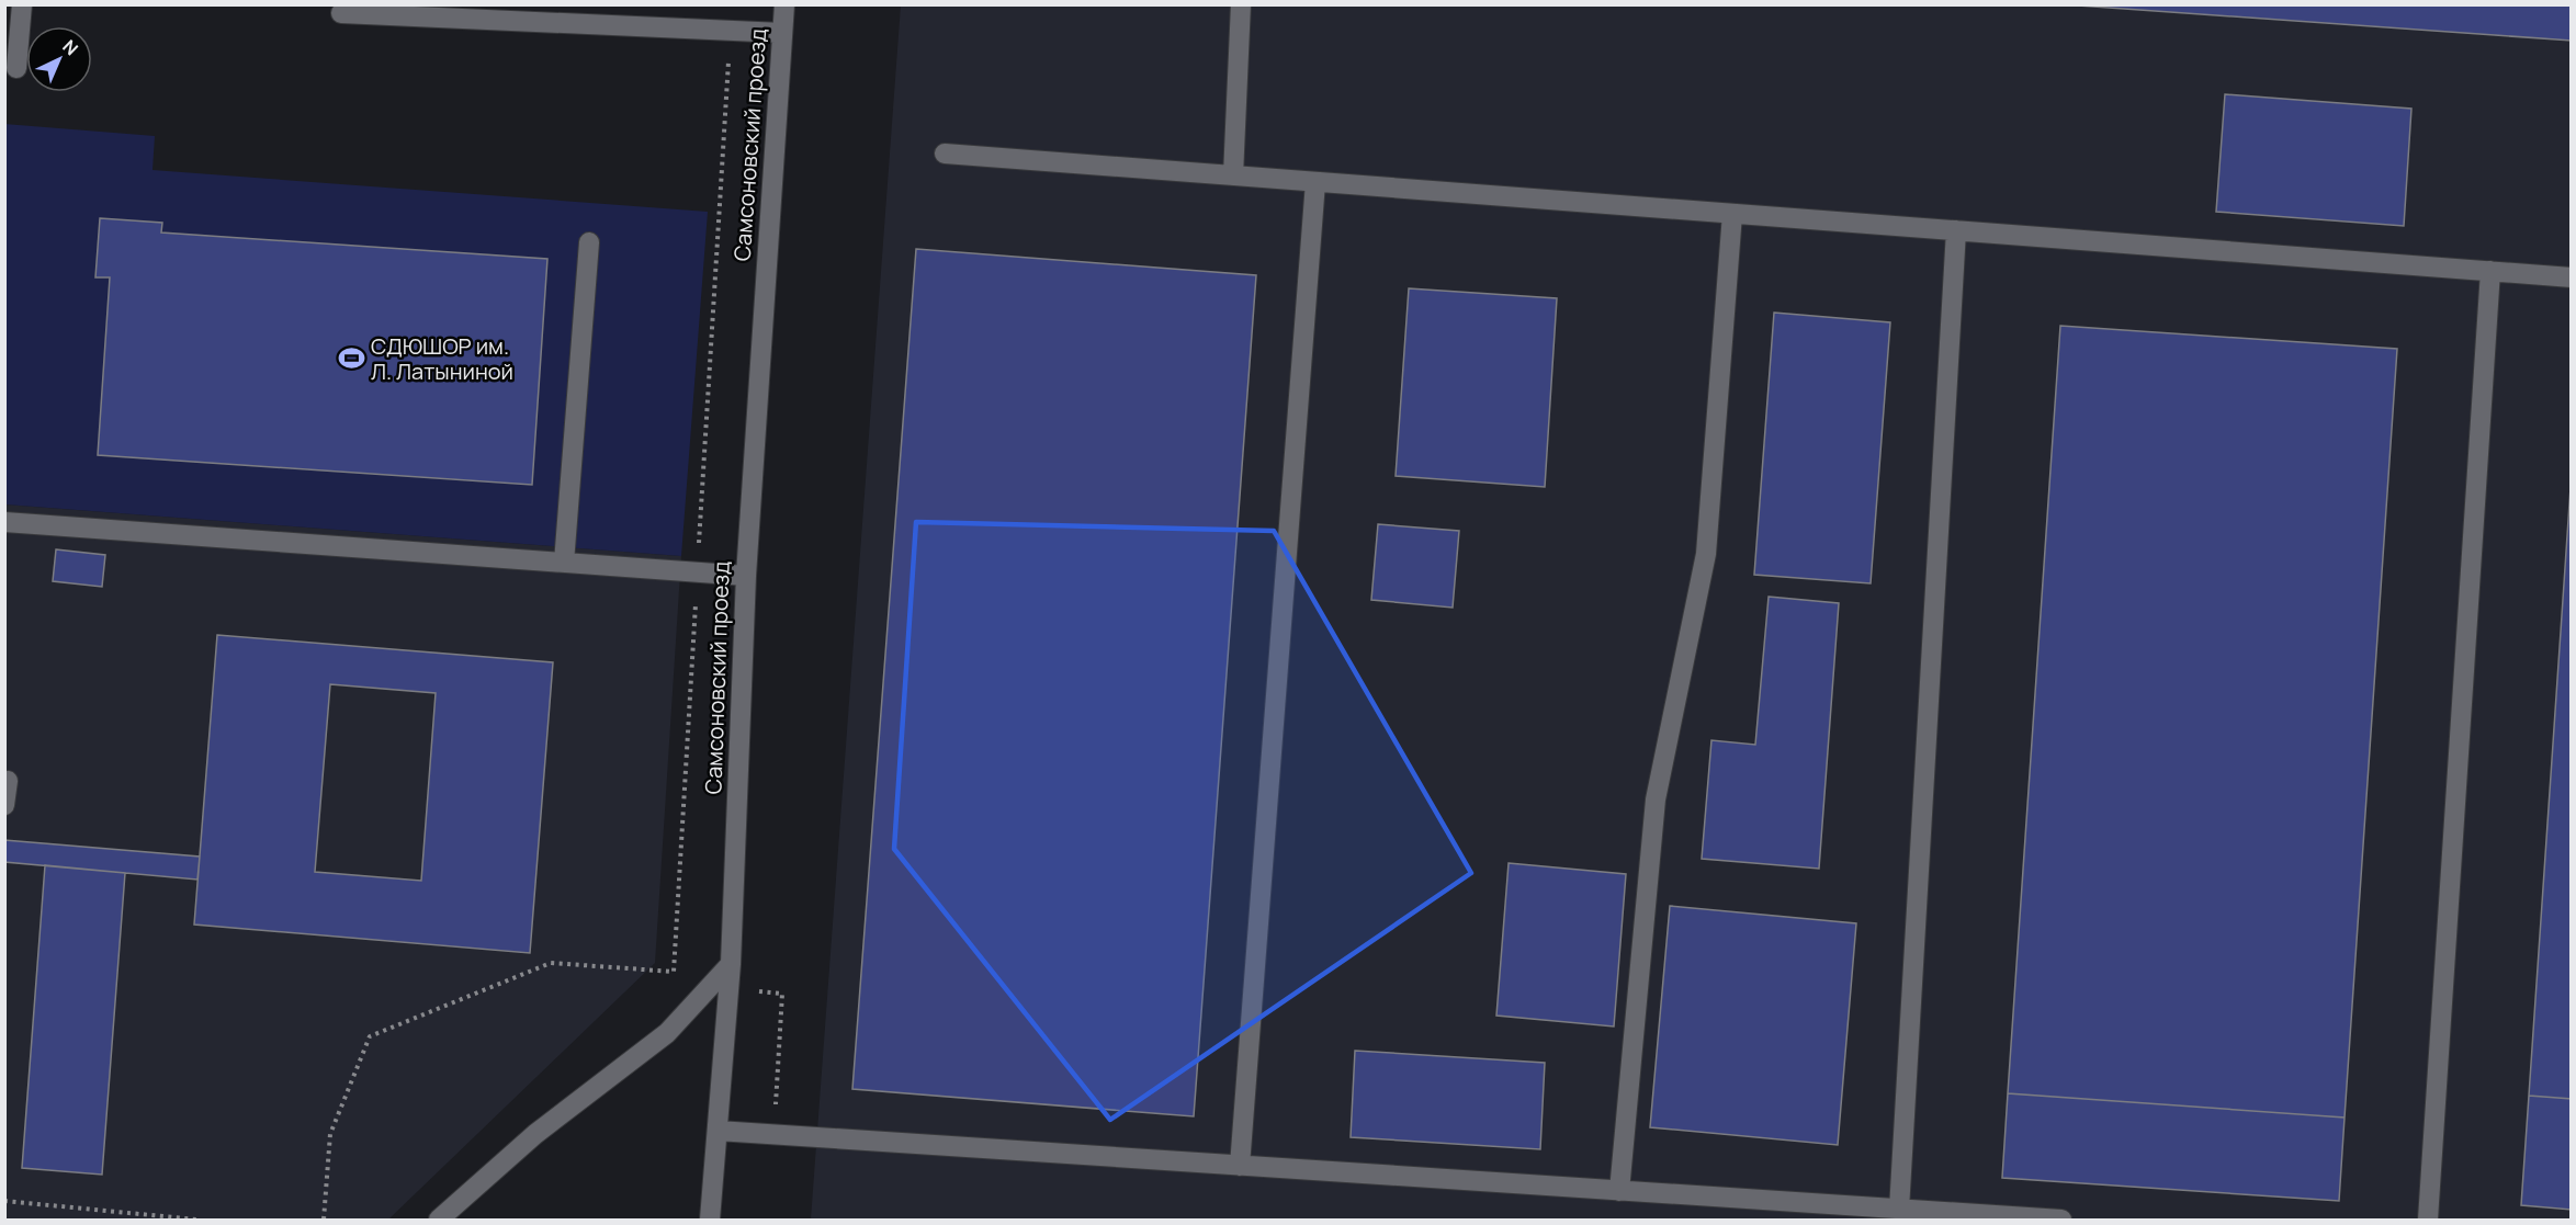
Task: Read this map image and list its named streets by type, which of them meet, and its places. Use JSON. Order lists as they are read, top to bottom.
{
  "streets": {
    "street": ["Самсоновский проезд"]
  },
  "places": {
    "sports": ["СДЮШОР им. Л. Латыниной"]
  },
  "north": "top right"
}
